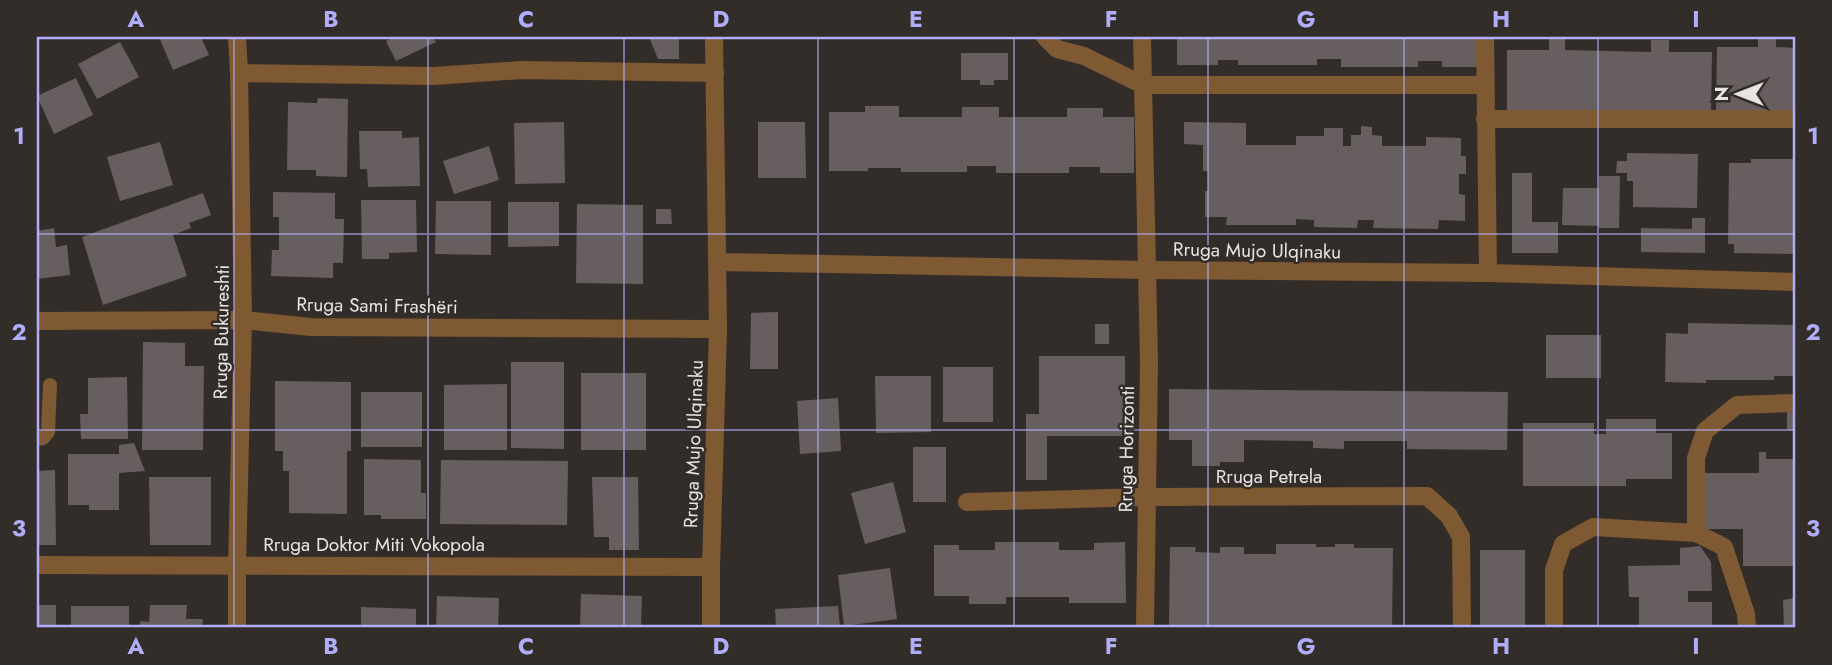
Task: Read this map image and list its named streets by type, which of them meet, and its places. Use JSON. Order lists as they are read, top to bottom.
{
  "streets": {
    "street": [
      "Rruga Mujo Ulqinaku",
      "Rruga Sami Frashëri",
      "Rruga Bukureshti",
      "Rruga Horizonti",
      "Rruga Petrela",
      "Rruga Doktor Miti Vokopola"
    ]
  },
  "crossings": [
    ["Rruga Mujo Ulqinaku", "Rruga Sami Frashëri"],
    ["Rruga Mujo Ulqinaku", "Rruga Horizonti"],
    ["Rruga Mujo Ulqinaku", "Rruga Doktor Miti Vokopola"],
    ["Rruga Sami Frashëri", "Rruga Bukureshti"],
    ["Rruga Bukureshti", "Rruga Doktor Miti Vokopola"],
    ["Rruga Horizonti", "Rruga Petrela"]
  ],
  "north": "left",
  "grid": {
    "columns": [
      "A",
      "B",
      "C",
      "D",
      "E",
      "F",
      "G",
      "H",
      "I"
    ],
    "rows": ["1", "2", "3"]
  }
}
